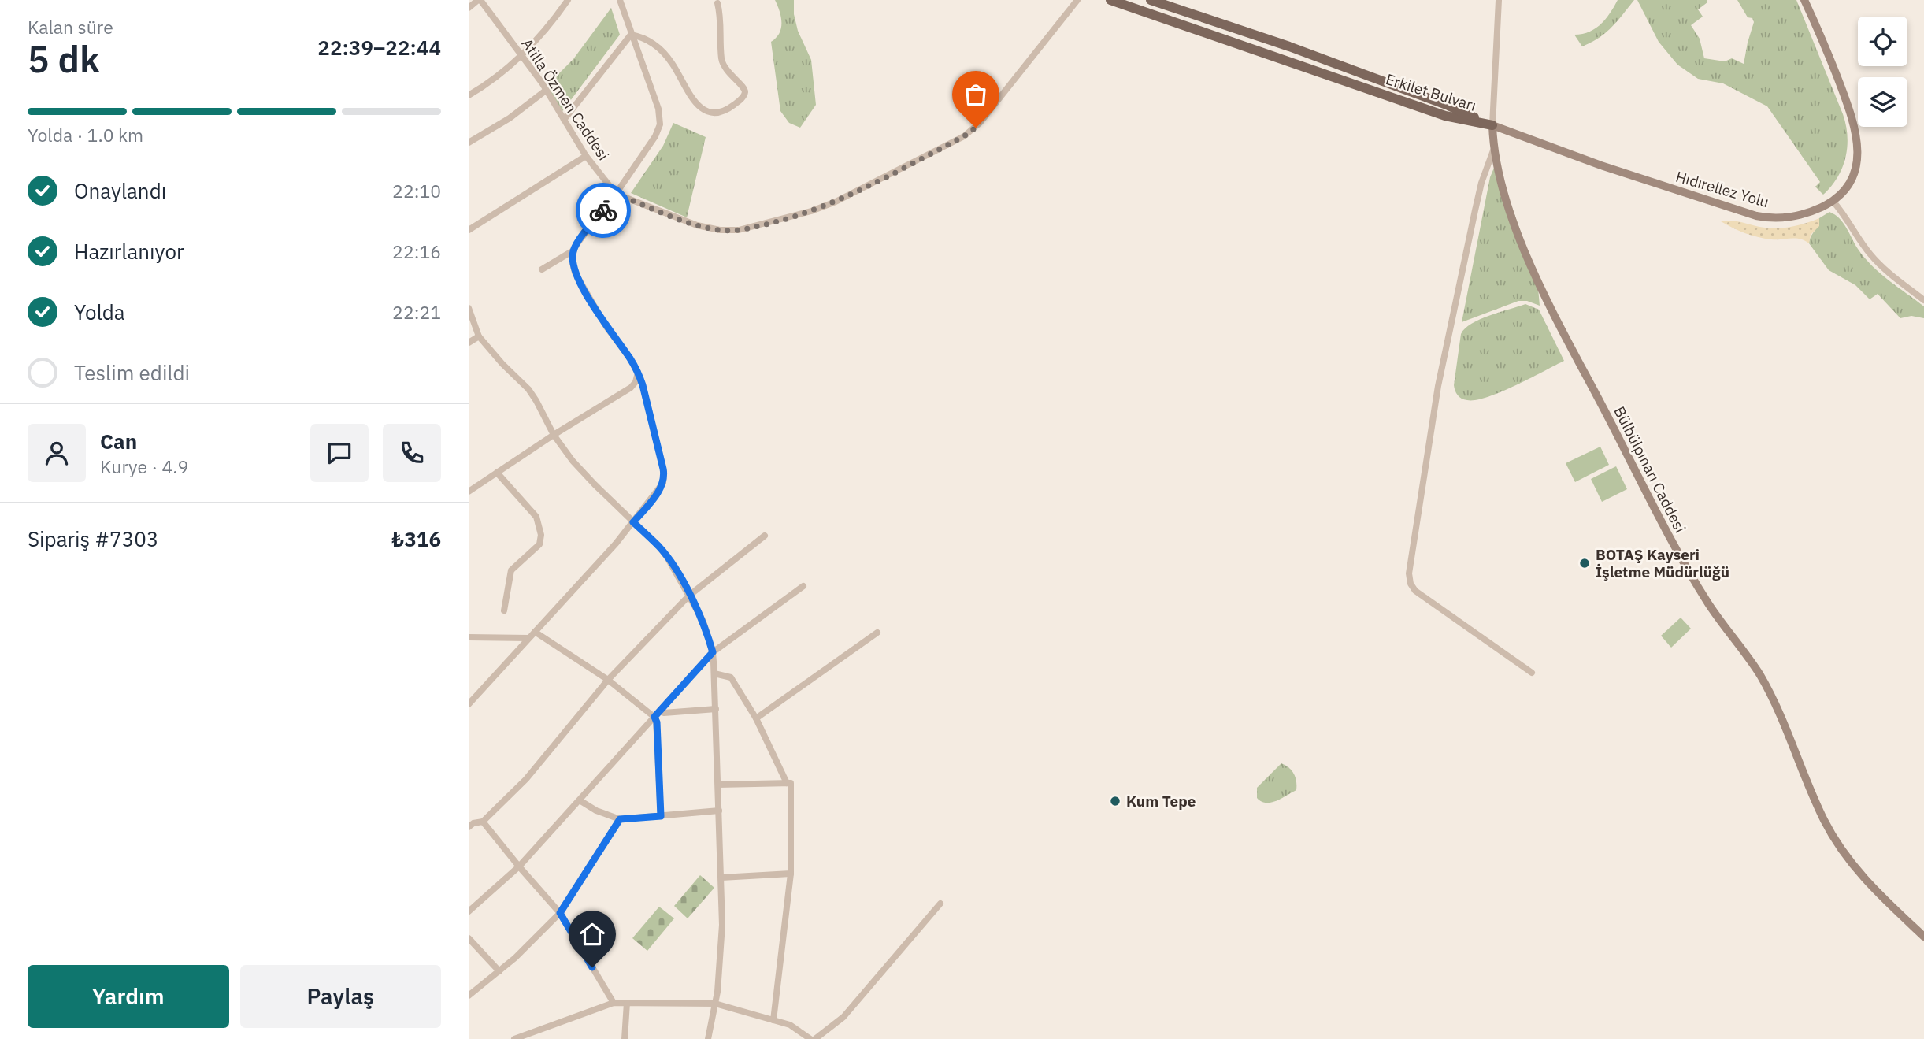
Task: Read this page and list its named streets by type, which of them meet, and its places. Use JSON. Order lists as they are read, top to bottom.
{
  "streets": {
    "main road": ["Erkilet Bulvarı"],
    "street": ["Atilla Özmen Caddesi", "Hıdırellez Yolu", "Bülbülpınarı Caddesi"]
  },
  "crossings": [
    ["Erkilet Bulvarı", "Hıdırellez Yolu"],
    ["Erkilet Bulvarı", "Bülbülpınarı Caddesi"],
    ["Hıdırellez Yolu", "Bülbülpınarı Caddesi"]
  ],
  "places": ["BOTAŞ Kayseri İşletme Müdürlüğü", "Kum Tepe"],
  "page": {
    "heading": ["5 dk", "Kalan süre", "22:39–22:44"],
    "panel": [
      "Can",
      "Kurye · 4.9",
      "Sipariş #7303",
      "₺316"
    ],
    "bar": "Yolda · 1.0 km",
    "list": [
      ["Onaylandı", "22:10"],
      ["Hazırlanıyor", "22:16"],
      ["Yolda", "22:21"],
      "Teslim edildi"
    ],
    "buttons": ["Yardım", "Paylaş"]
  }
}
